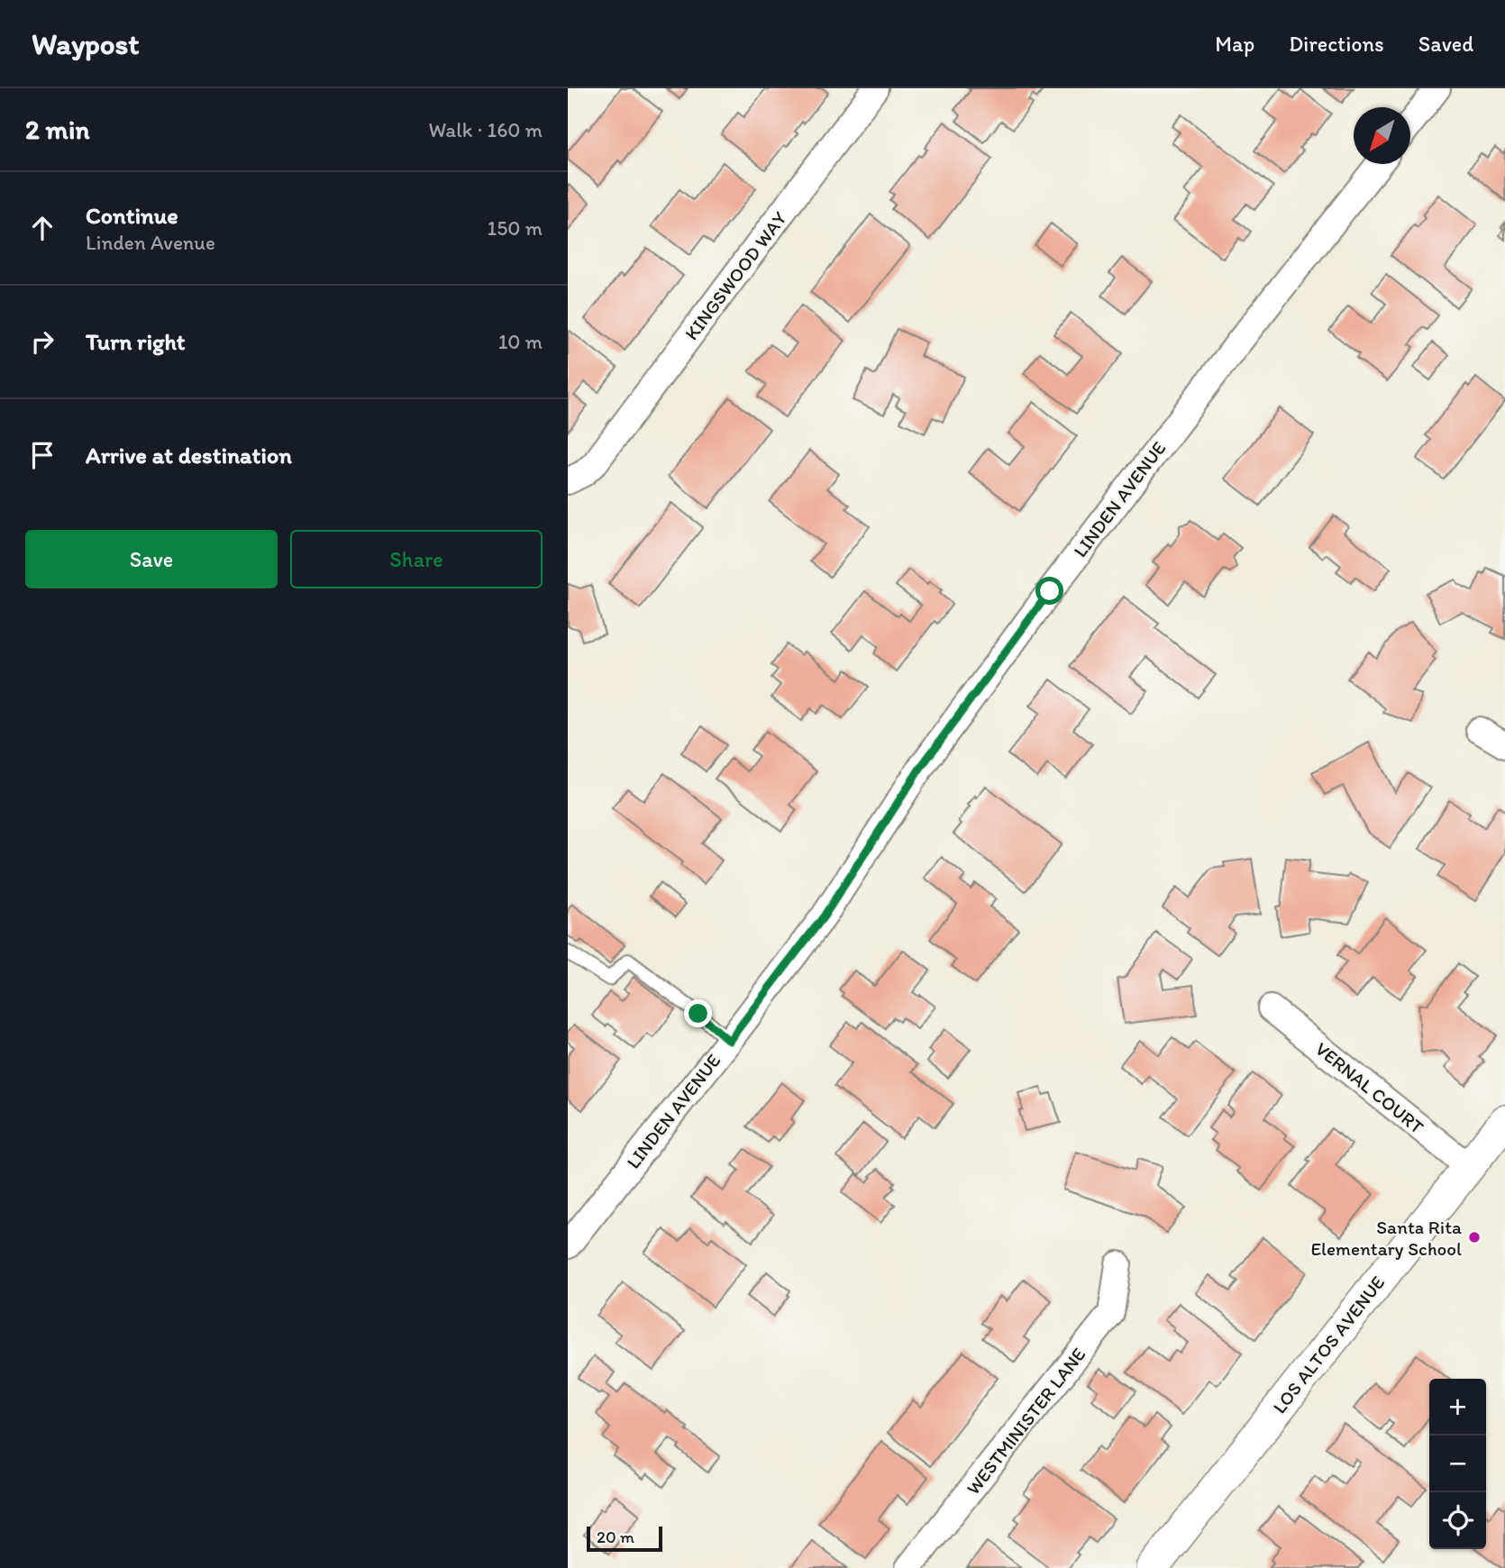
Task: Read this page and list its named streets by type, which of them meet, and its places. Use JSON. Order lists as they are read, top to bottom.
{
  "streets": {
    "street": [
      "KINGSWOOD WAY",
      "LINDEN AVENUE",
      "VERNAL COURT",
      "LOS ALTOS AVENUE",
      "WESTMINISTER LANE"
    ]
  },
  "crossings": [
    ["VERNAL COURT", "LOS ALTOS AVENUE"]
  ],
  "places": ["Santa Rita Elementary School"],
  "scale_bar": "20 m",
  "north": "bottom left",
  "page": {
    "header": "Waypost",
    "nav": ["Map", "Directions", "Saved"],
    "heading": ["2 min", "Walk · 160 m"],
    "list": [
      ["Continue", "Linden Avenue", "150 m"],
      ["Turn right", "10 m"],
      "Arrive at destination"
    ],
    "buttons": ["Save", "Share"],
    "map_buttons": ["+", "−"],
    "scale": "20 m"
  }
}
